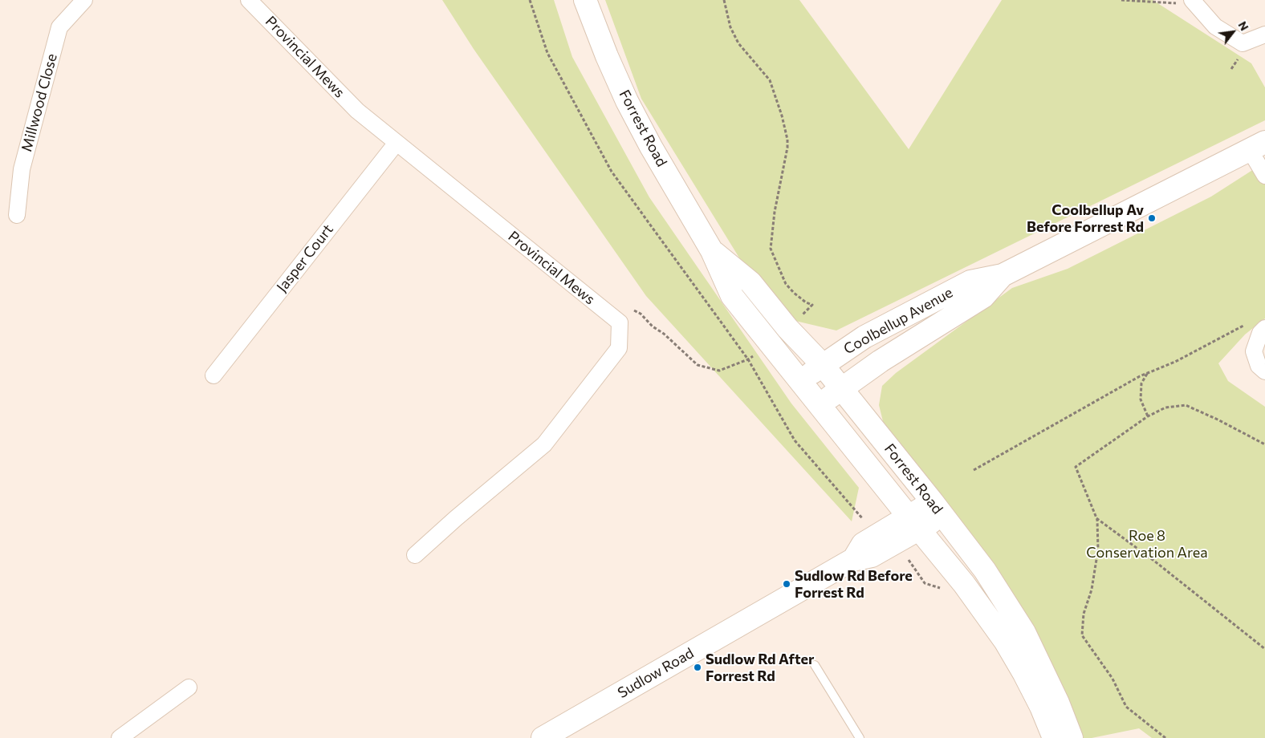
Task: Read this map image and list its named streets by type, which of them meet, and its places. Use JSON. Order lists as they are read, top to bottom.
{
  "streets": {
    "main road": ["Forrest Road", "Coolbellup Avenue", "Sudlow Road"],
    "street": ["Provincial Mews", "Millwood Close", "Jasper Court"]
  },
  "crossings": [
    ["Provincial Mews", "Jasper Court"],
    ["Forrest Road", "Coolbellup Avenue"],
    ["Forrest Road", "Sudlow Road"]
  ],
  "parks": ["Roe 8 Conservation Area"],
  "places": ["Coolbellup Av Before Forrest Rd", "Sudlow Rd Before Forrest Rd", "Sudlow Rd After Forrest Rd"],
  "north": "top right"
}
